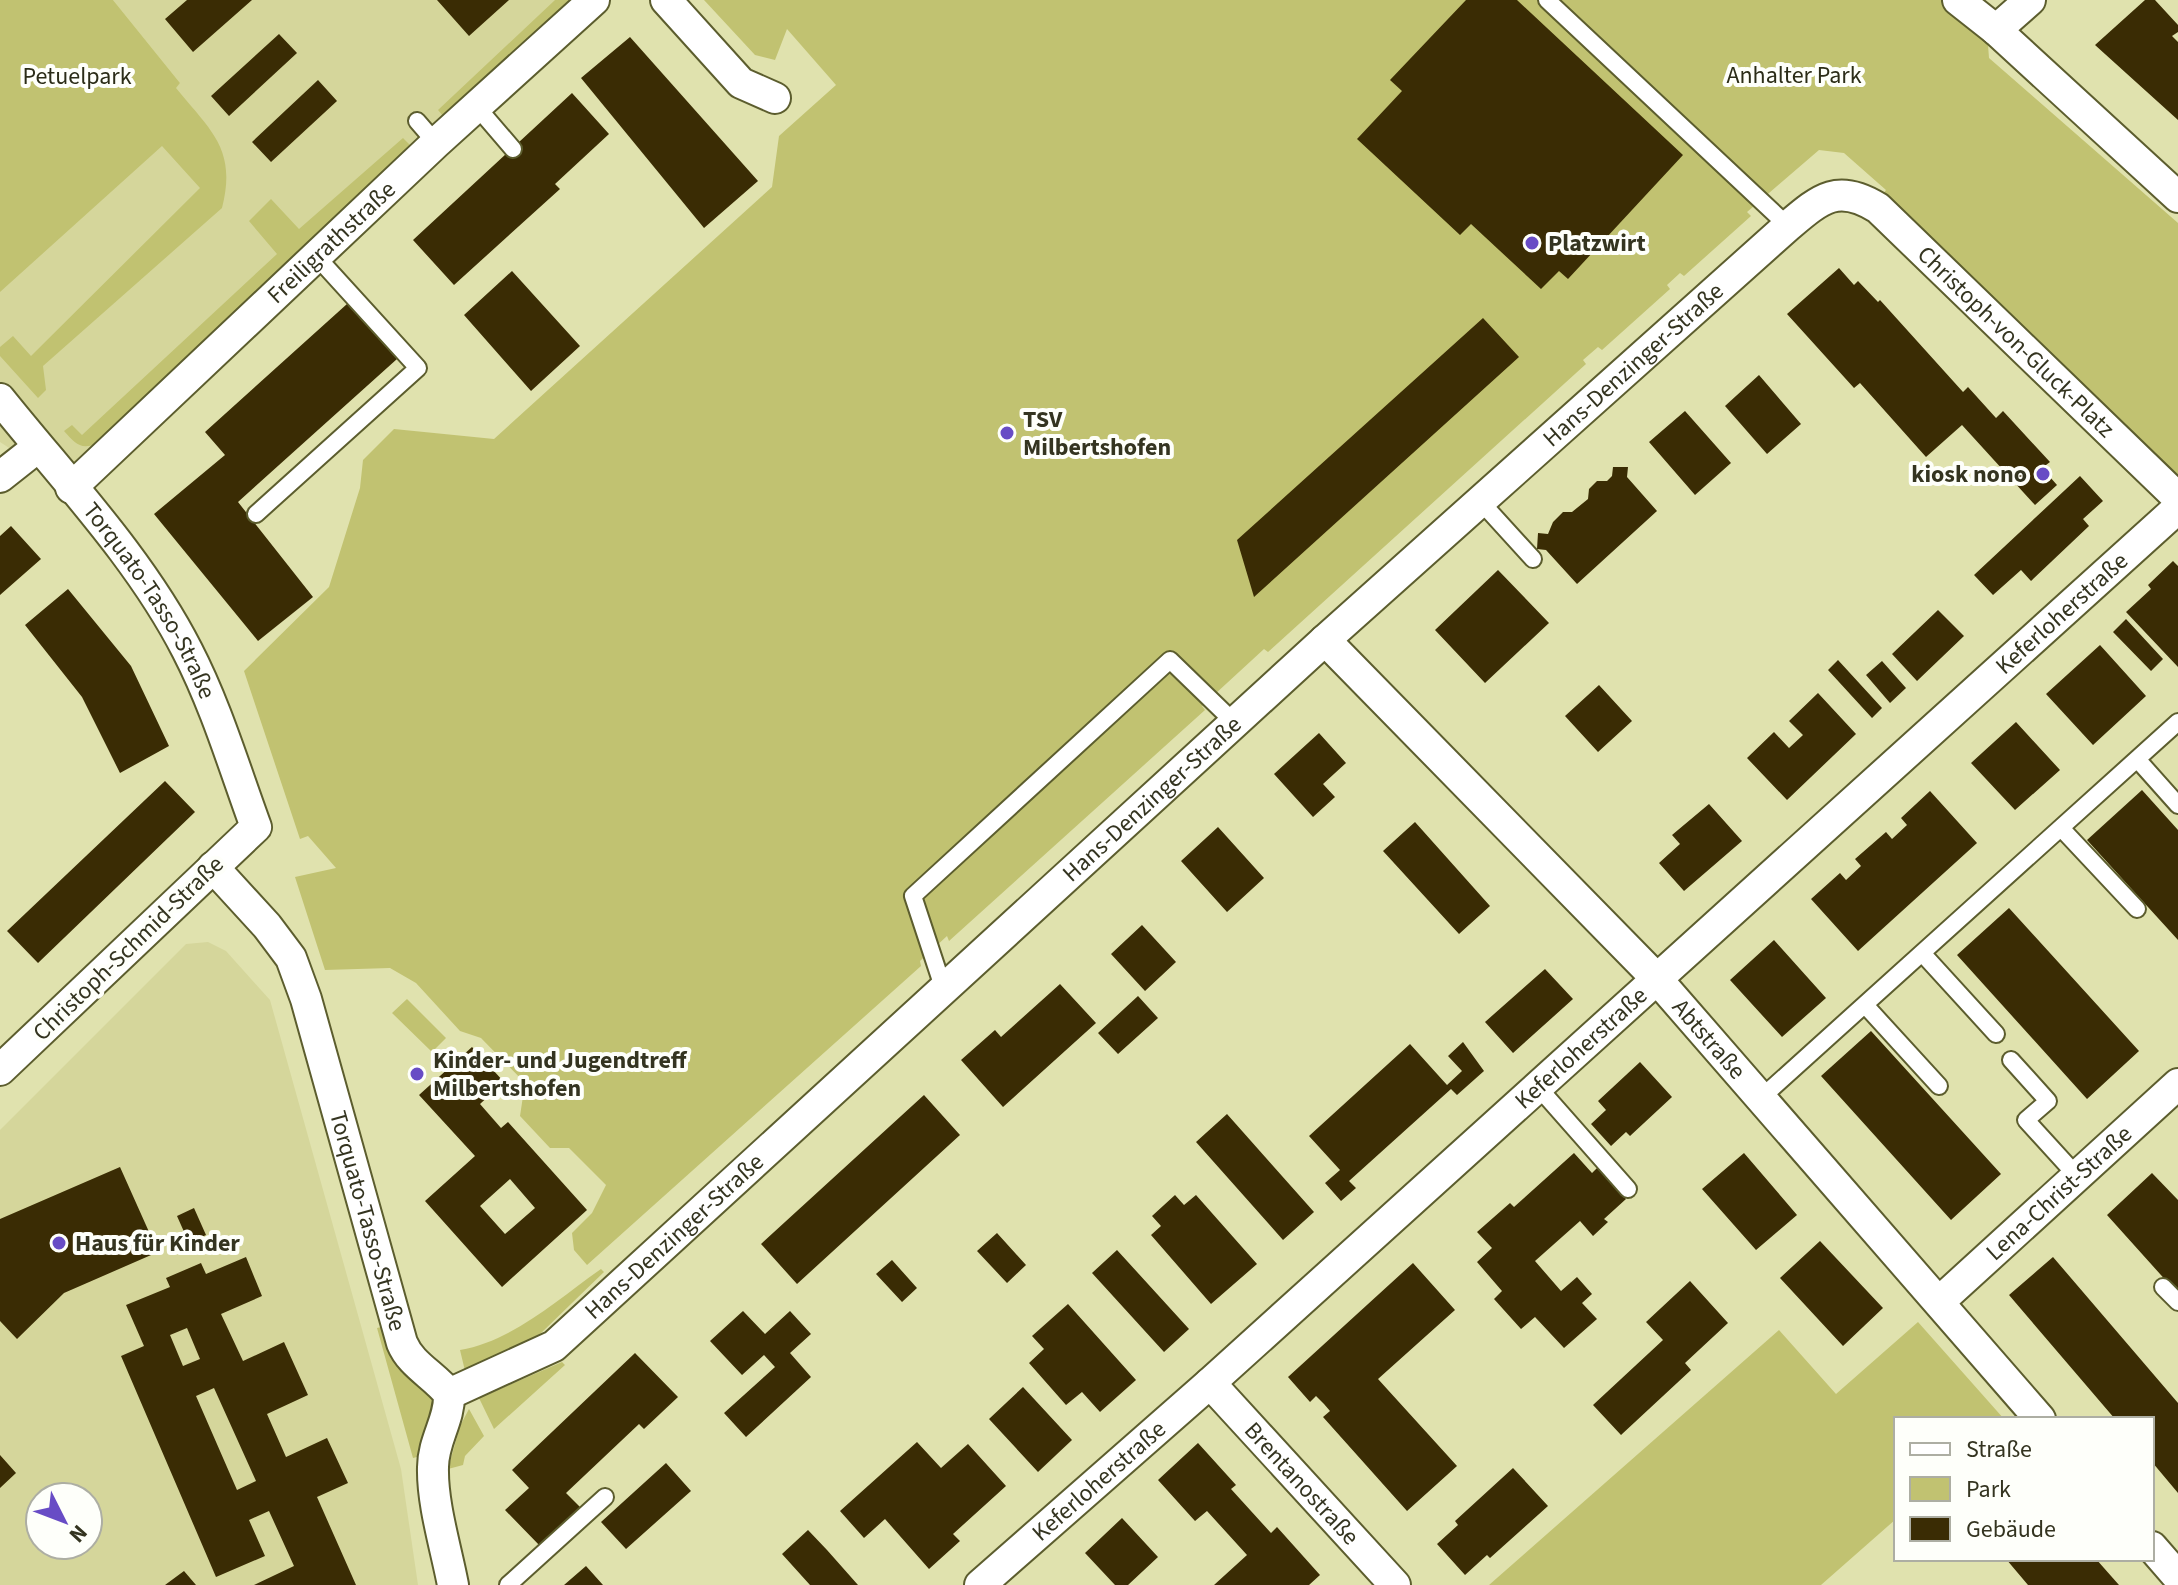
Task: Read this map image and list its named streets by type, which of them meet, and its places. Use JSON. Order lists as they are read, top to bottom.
{
  "streets": {
    "street": [
      "Freiligrathstraße",
      "Christoph-von-Gluck-Platz",
      "Hans-Denzinger-Straße",
      "Torquato-Tasso-Straße",
      "Keferloherstraße",
      "Christoph-Schmid-Straße",
      "Abtstraße",
      "Lena-Christ-Straße",
      "Brentanostraße"
    ]
  },
  "crossings": [
    ["Freiligrathstraße", "Torquato-Tasso-Straße"],
    ["Christoph-von-Gluck-Platz", "Hans-Denzinger-Straße"],
    ["Hans-Denzinger-Straße", "Torquato-Tasso-Straße"],
    ["Hans-Denzinger-Straße", "Abtstraße"],
    ["Torquato-Tasso-Straße", "Christoph-Schmid-Straße"],
    ["Keferloherstraße", "Abtstraße"],
    ["Keferloherstraße", "Brentanostraße"],
    ["Abtstraße", "Lena-Christ-Straße"]
  ],
  "parks": ["Anhalter Park", "Petuelpark"],
  "places": [
    "Platzwirt",
    "TSV Milbertshofen",
    "kiosk nono",
    "Kinder- und Jugendtreff Milbertshofen",
    "Haus für Kinder"
  ],
  "legend": ["Straße", "Park", "Gebäude"],
  "north": "bottom right"
}
